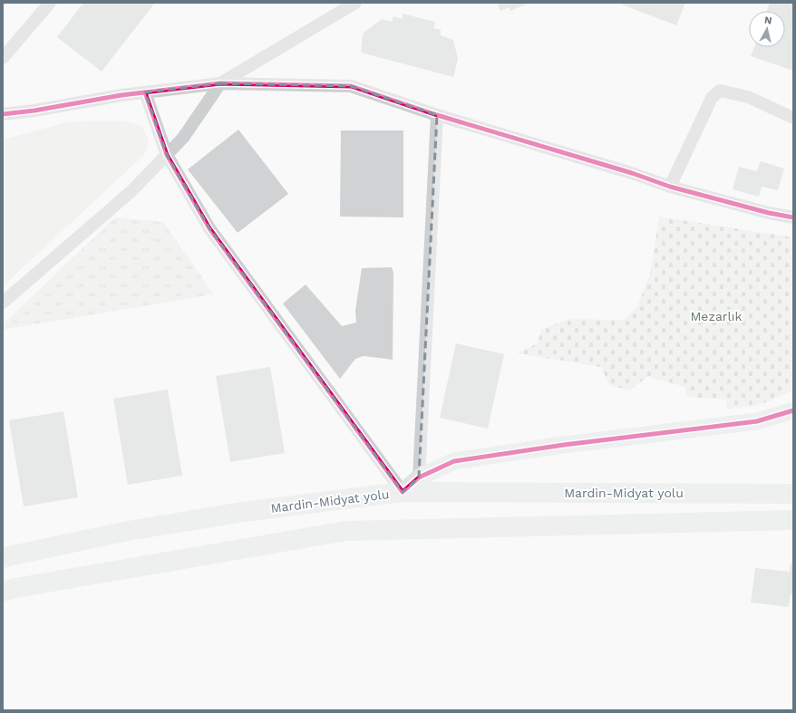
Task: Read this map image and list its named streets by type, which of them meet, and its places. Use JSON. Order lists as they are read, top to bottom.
{
  "streets": {
    "highway": ["Mardin-Midyat yolu"]
  },
  "parks": ["Mezarlık"],
  "north": "top"
}
